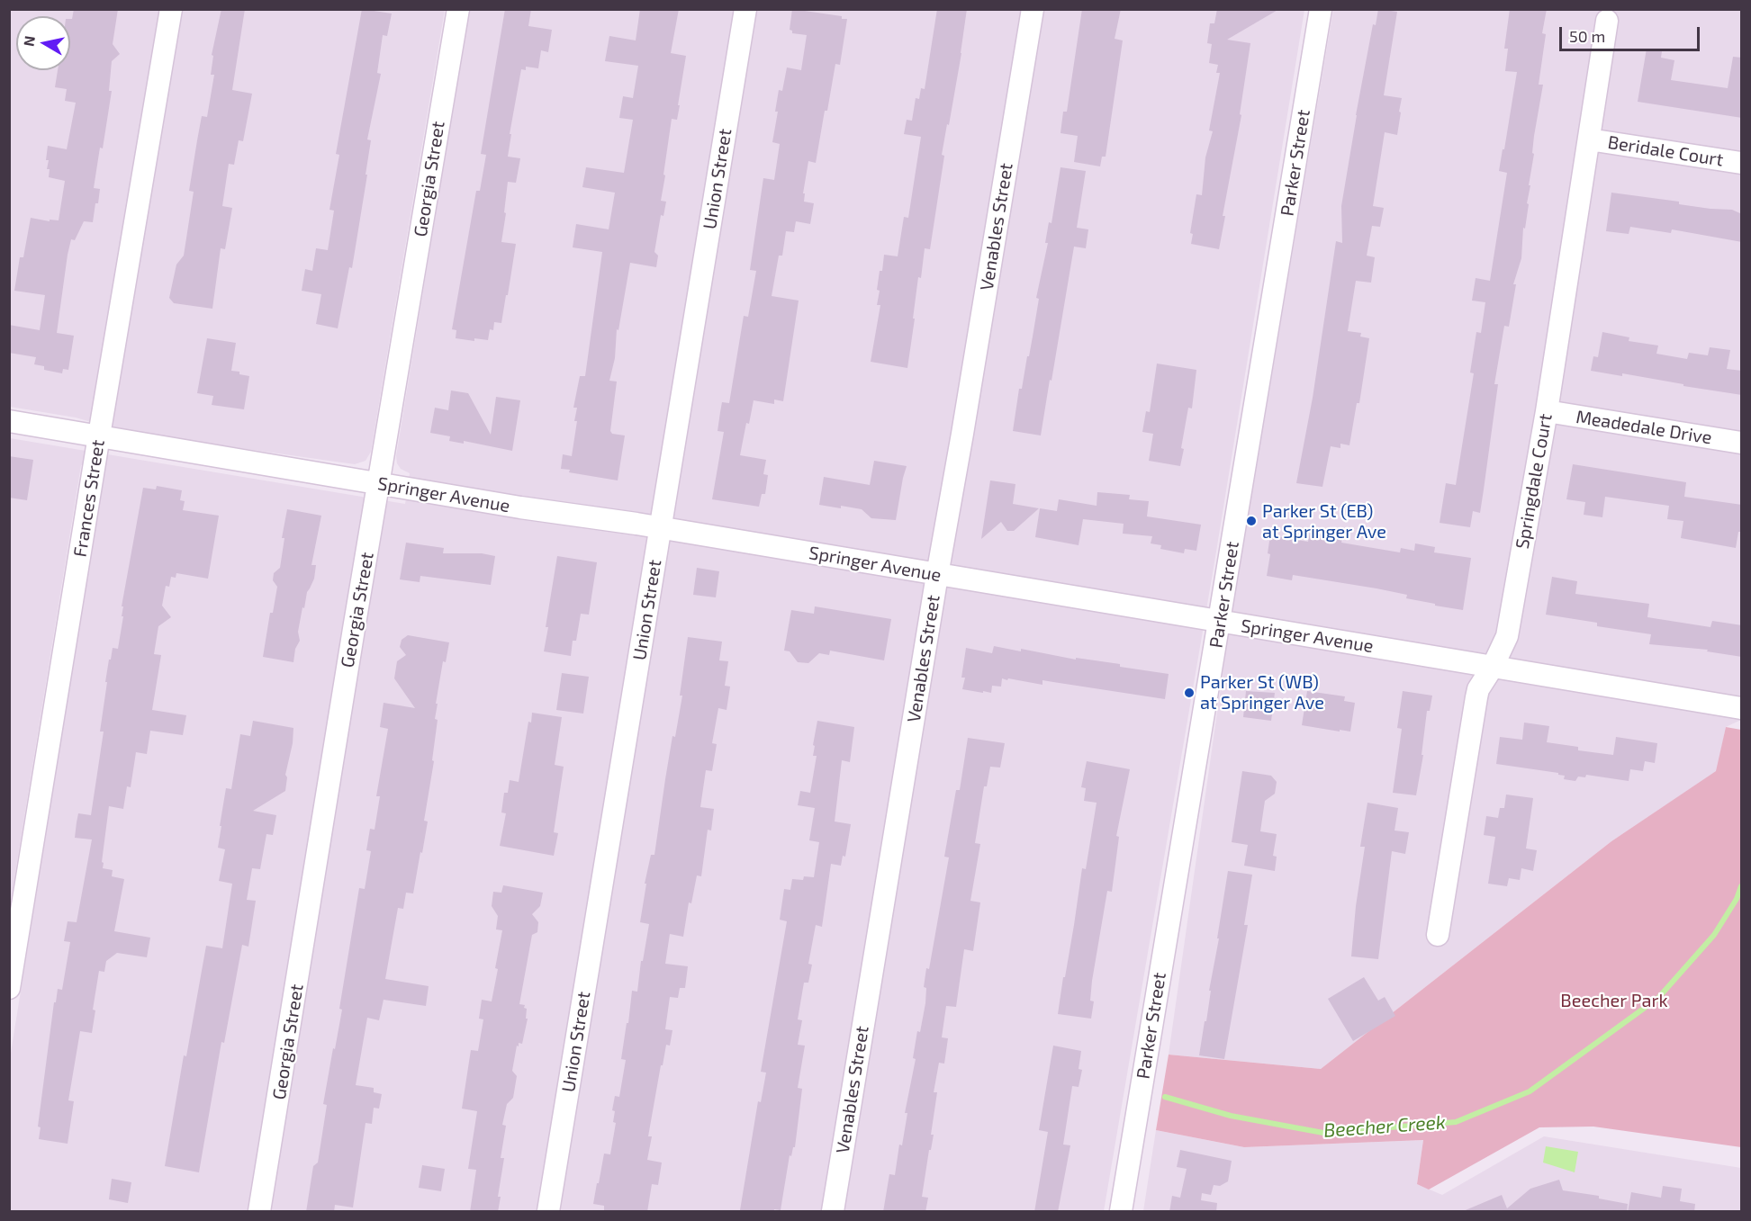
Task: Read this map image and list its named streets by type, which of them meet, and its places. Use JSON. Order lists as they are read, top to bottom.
{
  "streets": {
    "street": [
      "Beridale Court",
      "Parker Street",
      "Georgia Street",
      "Union Street",
      "Venables Street",
      "Meadedale Drive",
      "Springdale Court",
      "Springer Avenue",
      "Frances Street"
    ]
  },
  "crossings": [
    ["Beridale Court", "Springdale Court"],
    ["Parker Street", "Springer Avenue"],
    ["Georgia Street", "Springer Avenue"],
    ["Union Street", "Springer Avenue"],
    ["Venables Street", "Springer Avenue"],
    ["Meadedale Drive", "Springdale Court"],
    ["Springdale Court", "Springer Avenue"],
    ["Springer Avenue", "Frances Street"]
  ],
  "water": ["Beecher Creek"],
  "parks": ["Beecher Park"],
  "places": ["Parker St (EB) at Springer Ave", "Parker St (WB) at Springer Ave"],
  "scale_bar": "50 m",
  "north": "left"
}
